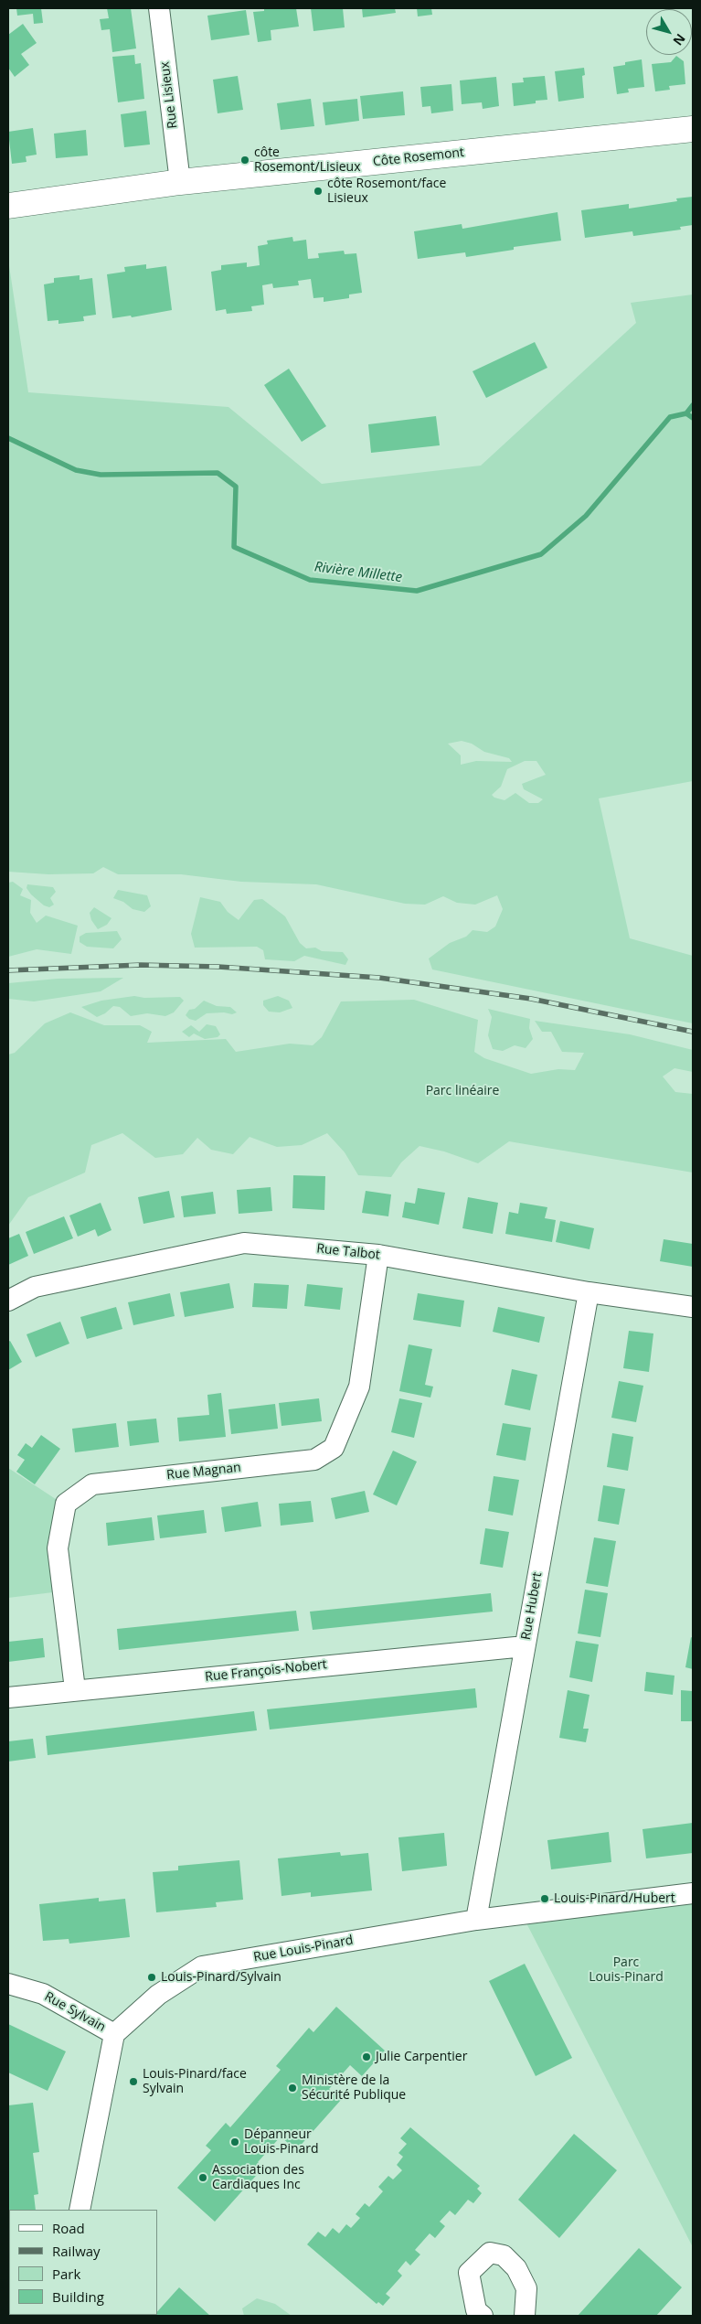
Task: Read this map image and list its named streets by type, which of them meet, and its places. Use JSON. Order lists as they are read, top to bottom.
{
  "streets": {
    "street": [
      "Rue Lisieux",
      "Côte Rosemont",
      "Rue Talbot",
      "Rue Magnan",
      "Rue Hubert",
      "Rue François-Nobert",
      "Rue Louis-Pinard",
      "Rue Sylvain"
    ]
  },
  "crossings": [
    ["Rue Lisieux", "Côte Rosemont"],
    ["Rue Talbot", "Rue Magnan"],
    ["Rue Talbot", "Rue Hubert"],
    ["Rue Magnan", "Rue François-Nobert"],
    ["Rue Hubert", "Rue François-Nobert"],
    ["Rue Hubert", "Rue Louis-Pinard"],
    ["Rue Louis-Pinard", "Rue Sylvain"]
  ],
  "water": ["Rivière Millette"],
  "parks": ["Parc linéaire", "Parc Louis-Pinard"],
  "places": [
    "côte Rosemont/Lisieux",
    "côte Rosemont/face Lisieux",
    "Louis-Pinard/Hubert",
    "Louis-Pinard/Sylvain",
    "Julie Carpentier",
    "Louis-Pinard/face Sylvain",
    "Ministère de la Sécurité Publique",
    "Dépanneur Louis-Pinard",
    "Association des Cardiaques Inc"
  ],
  "legend": [
    "Road",
    "Railway",
    "Park",
    "Building"
  ],
  "north": "bottom right"
}
